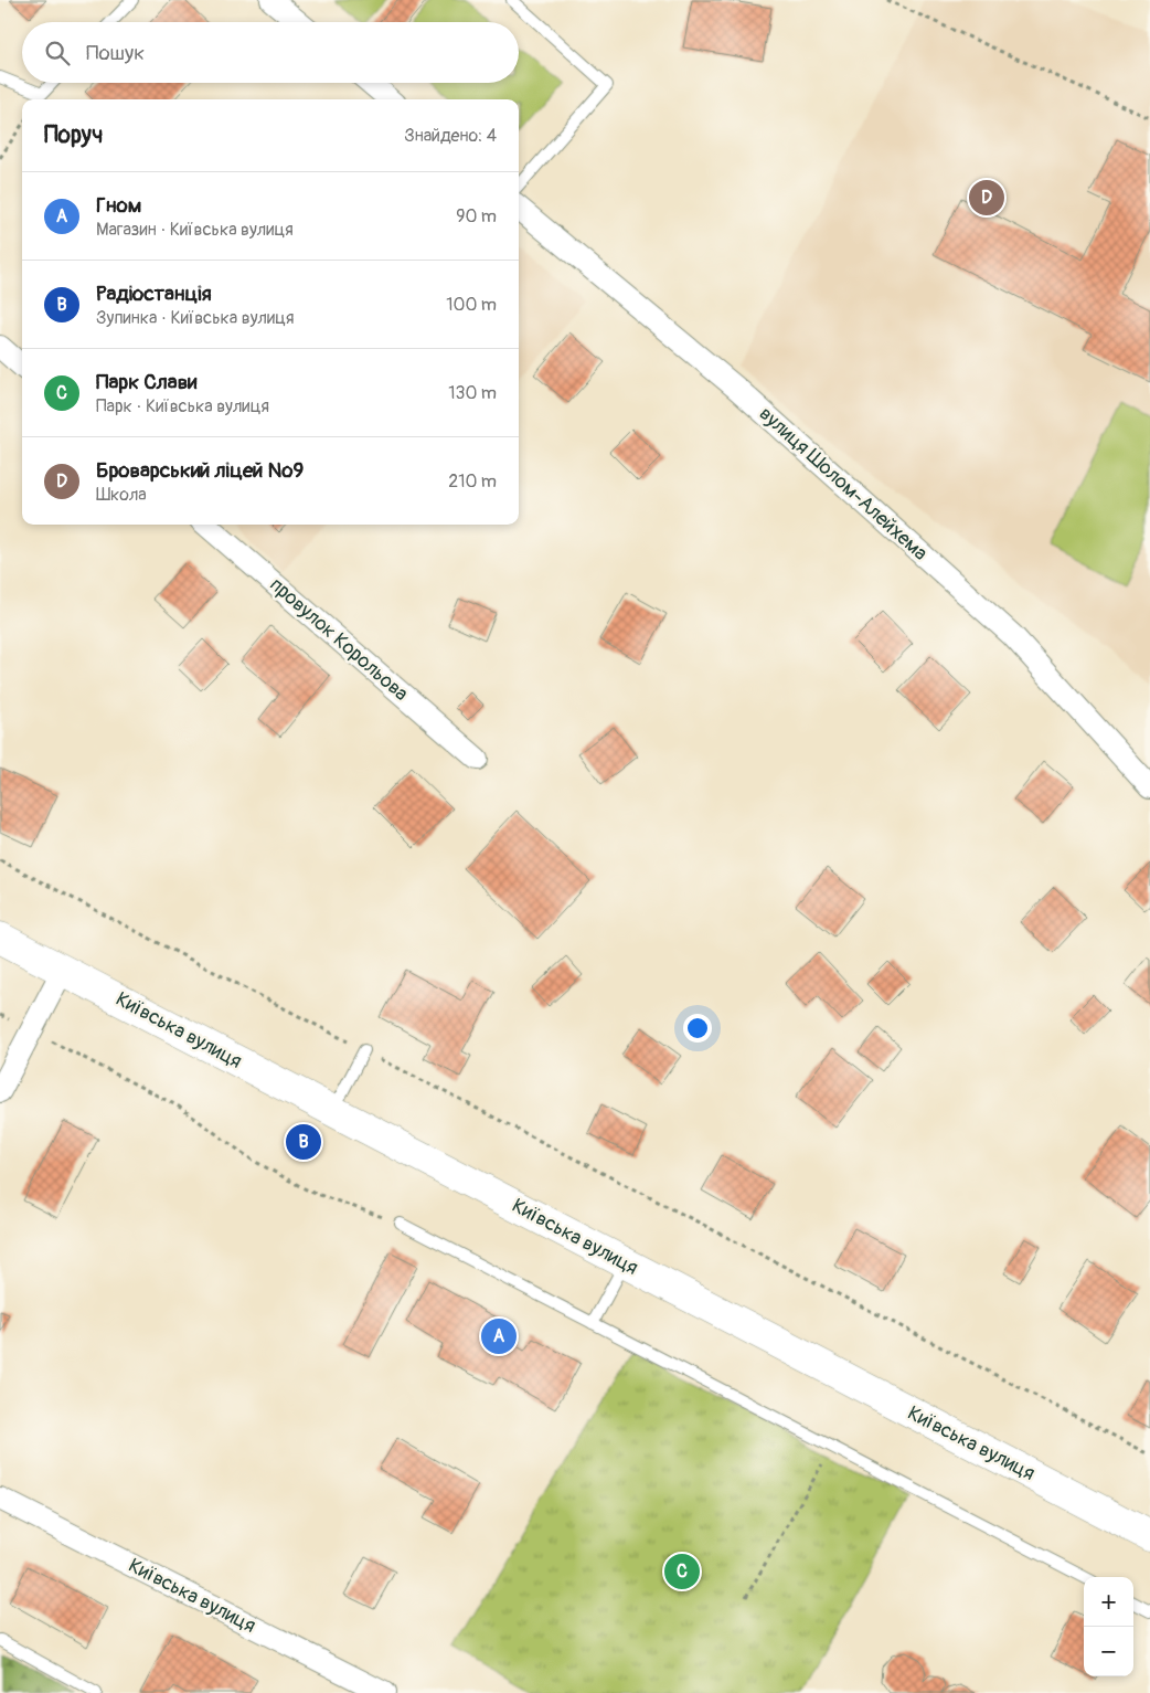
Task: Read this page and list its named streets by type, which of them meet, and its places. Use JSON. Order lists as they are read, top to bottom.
{
  "streets": {
    "main road": ["Київська вулиця"],
    "street": ["вулиця Шолом-Алейхема", "провулок Корольова"]
  },
  "page": {
    "search": "Пошук",
    "heading": ["Поруч", "Знайдено: 4"],
    "list": [
      {
        "mark": "A",
        "name": "Гном",
        "note": "Магазин · Київська вулиця",
        "value": "90 m"
      },
      {
        "mark": "B",
        "name": "Радіостанція",
        "note": "Зупинка · Київська вулиця",
        "value": "100 m"
      },
      {
        "mark": "C",
        "name": "Парк Слави",
        "note": "Парк · Київська вулиця",
        "value": "130 m"
      },
      {
        "mark": "D",
        "name": "Броварський ліцей №9",
        "note": "Школа",
        "value": "210 m"
      }
    ],
    "pins": [
      "D",
      "B",
      "A",
      "C"
    ],
    "map_buttons": ["+", "−"]
  }
}
